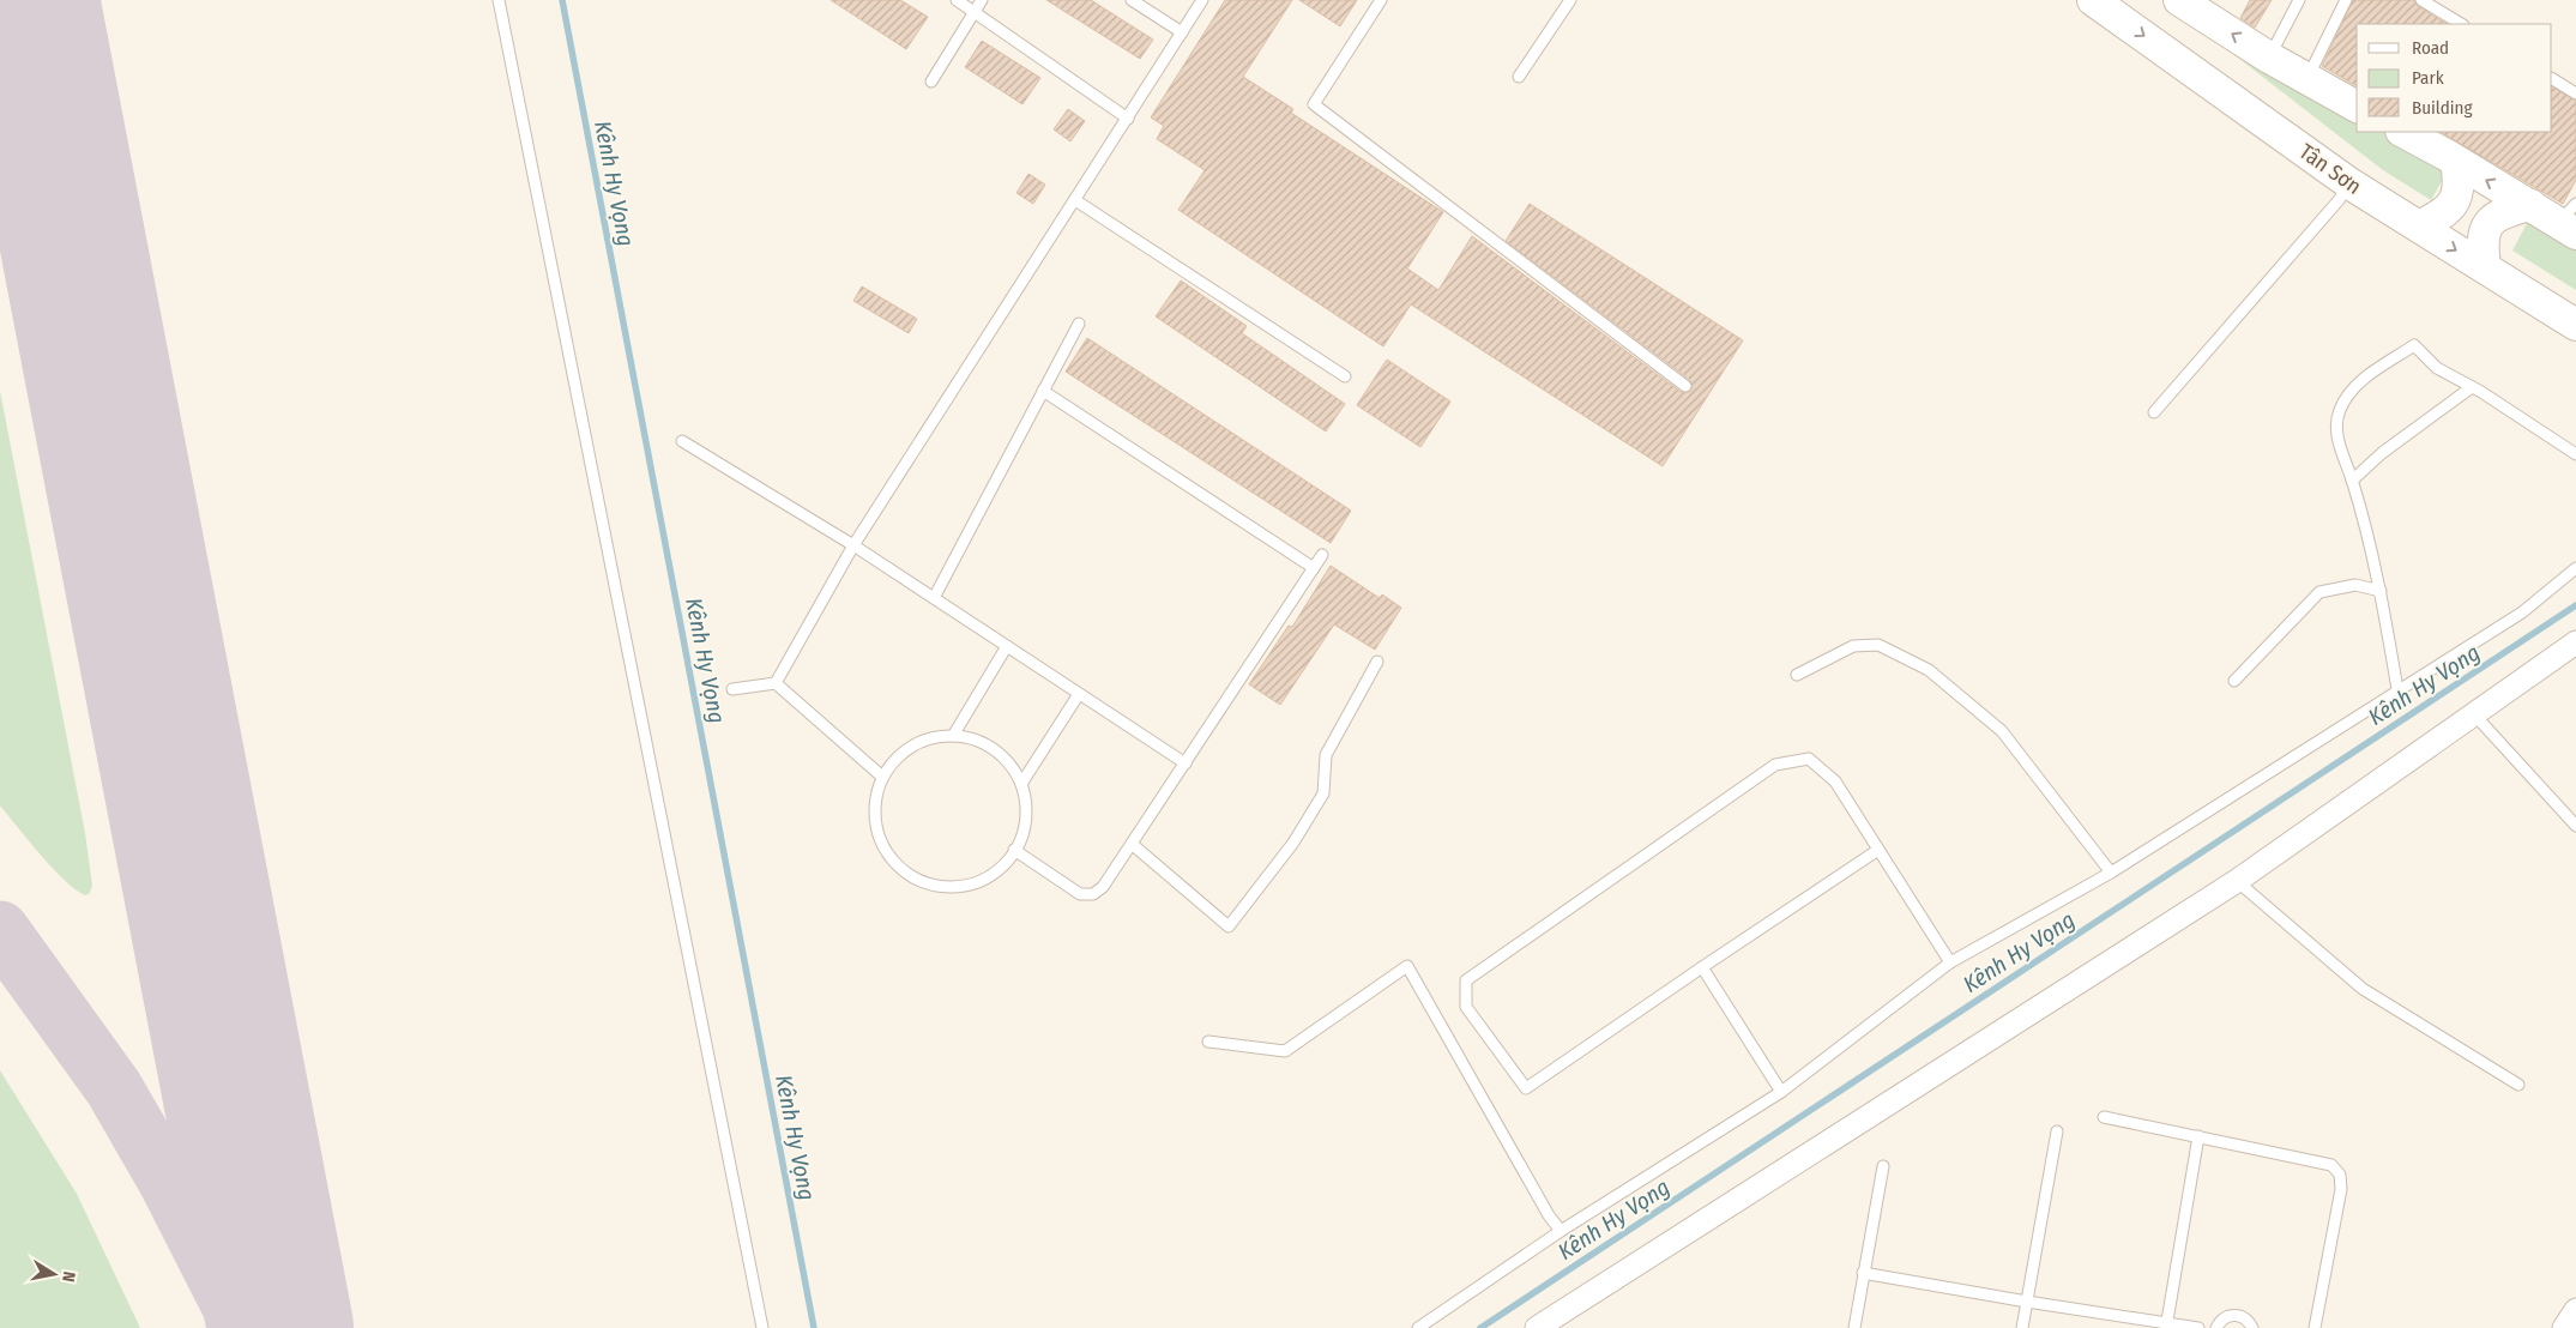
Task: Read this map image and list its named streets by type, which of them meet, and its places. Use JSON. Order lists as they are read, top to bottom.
{
  "streets": {
    "street": ["Tân Sơn"]
  },
  "water": ["Kênh Hy Vọng"],
  "legend": ["Road", "Park", "Building"],
  "north": "right"
}
